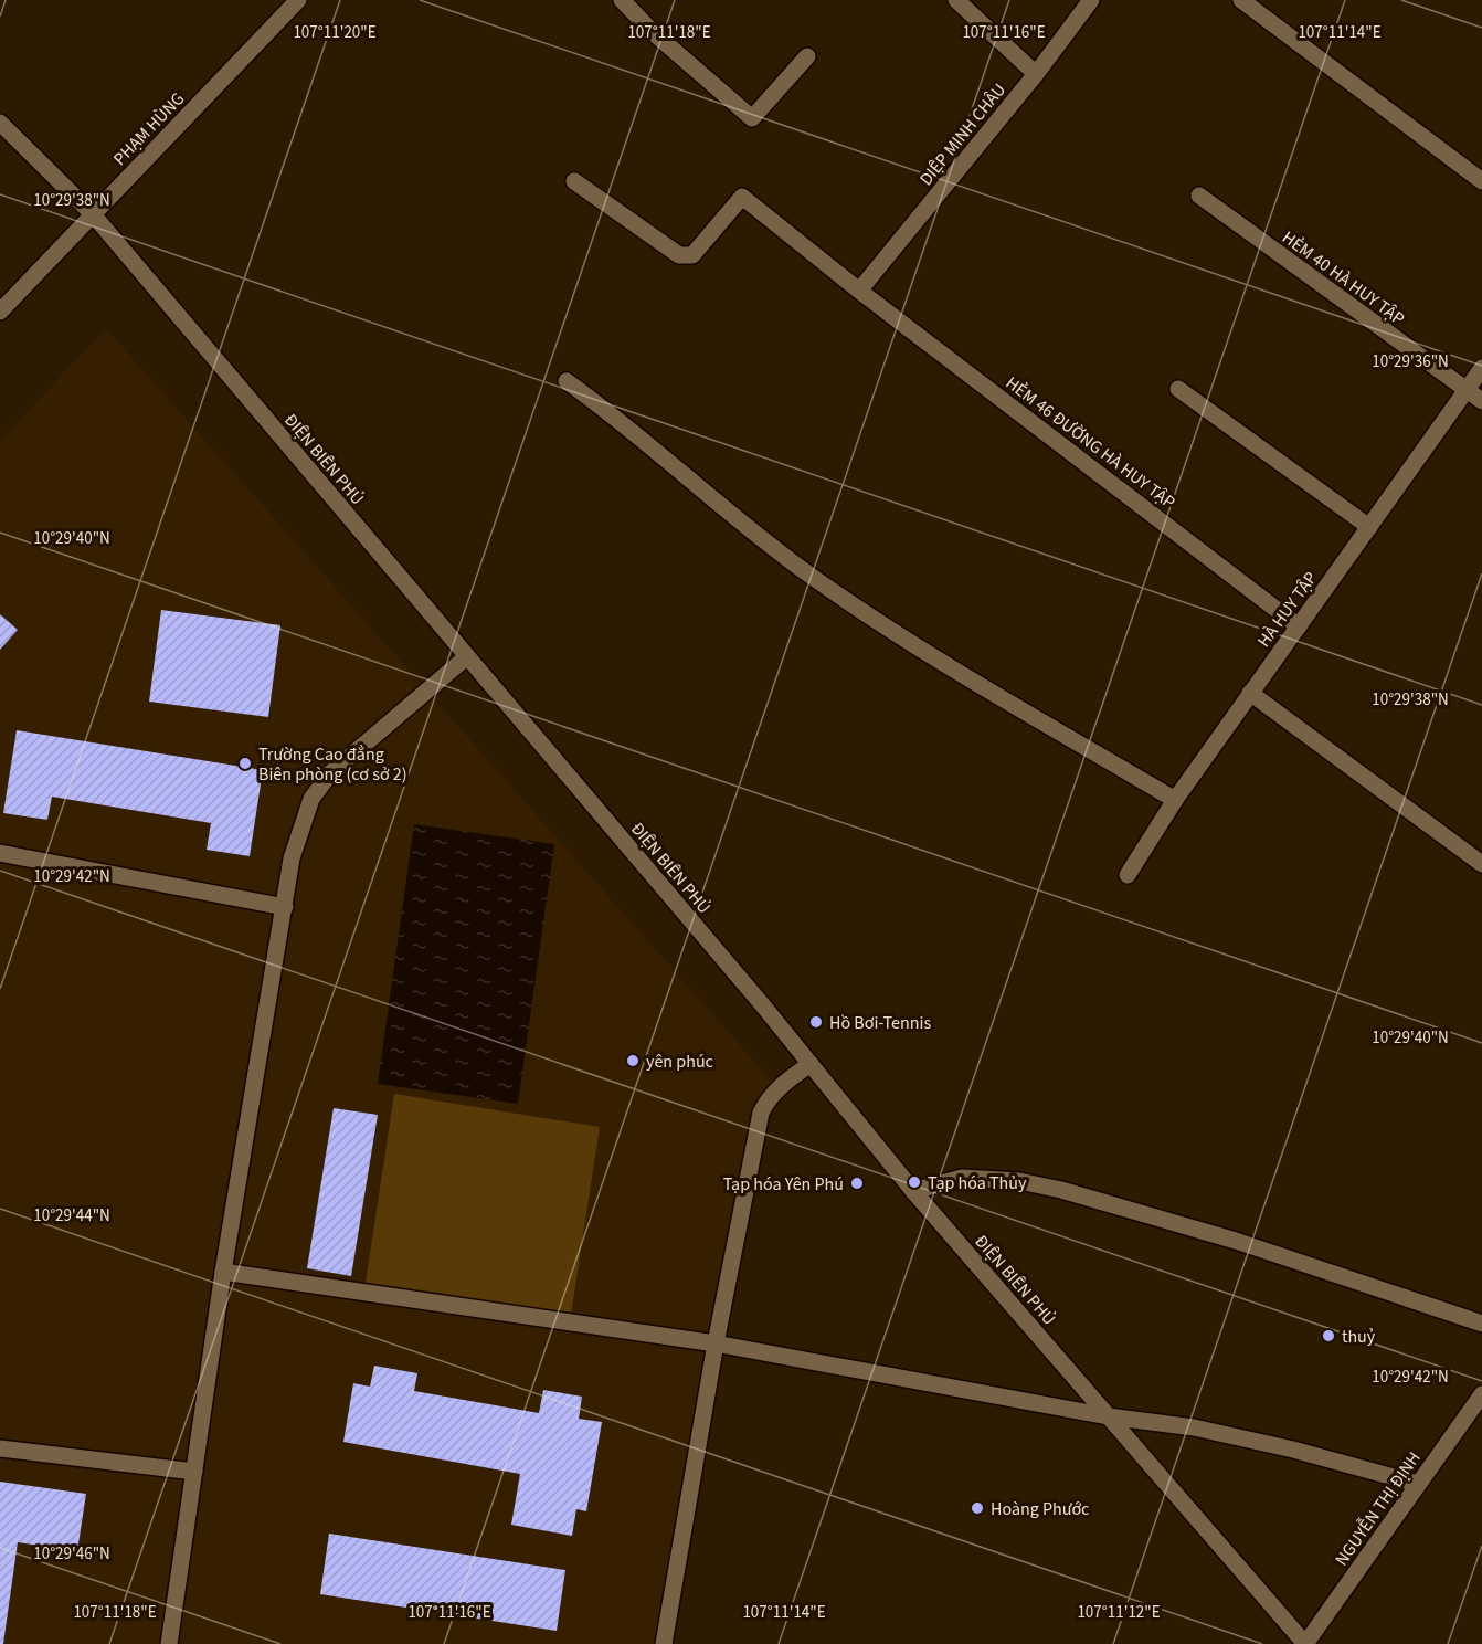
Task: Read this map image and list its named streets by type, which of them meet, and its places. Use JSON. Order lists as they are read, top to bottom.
{
  "streets": {
    "street": [
      "PHẠM HÙNG",
      "DIỆP MINH CHÂU",
      "HẺM 40 HÀ HUY TẬP",
      "HẺM 46 ĐƯỜNG HÀ HUY TẬP",
      "ĐIỆN BIÊN PHỦ",
      "HÀ HUY TẬP",
      "NGUYỄN THỊ ĐỊNH"
    ]
  },
  "crossings": [
    ["PHẠM HÙNG", "ĐIỆN BIÊN PHỦ"],
    ["DIỆP MINH CHÂU", "HẺM 46 ĐƯỜNG HÀ HUY TẬP"],
    ["HẺM 40 HÀ HUY TẬP", "HÀ HUY TẬP"],
    ["HẺM 46 ĐƯỜNG HÀ HUY TẬP", "HÀ HUY TẬP"],
    ["ĐIỆN BIÊN PHỦ", "NGUYỄN THỊ ĐỊNH"]
  ],
  "places": [
    "Trường Cao đẳng Biên phòng (cơ sở 2)",
    "Hồ Bơi-Tennis",
    "yên phúc",
    "Tạp hóa Thủy",
    "Tạp hóa Yên Phú",
    "thuỷ",
    "Hoàng Phước"
  ],
  "coordinates": [
    "107°11'20\"E",
    "107°11'18\"E",
    "107°11'16\"E",
    "107°11'14\"E",
    "10°29'38\"N",
    "10°29'36\"N",
    "10°29'40\"N",
    "10°29'42\"N",
    "10°29'44\"N",
    "10°29'46\"N",
    "107°11'12\"E"
  ]
}
